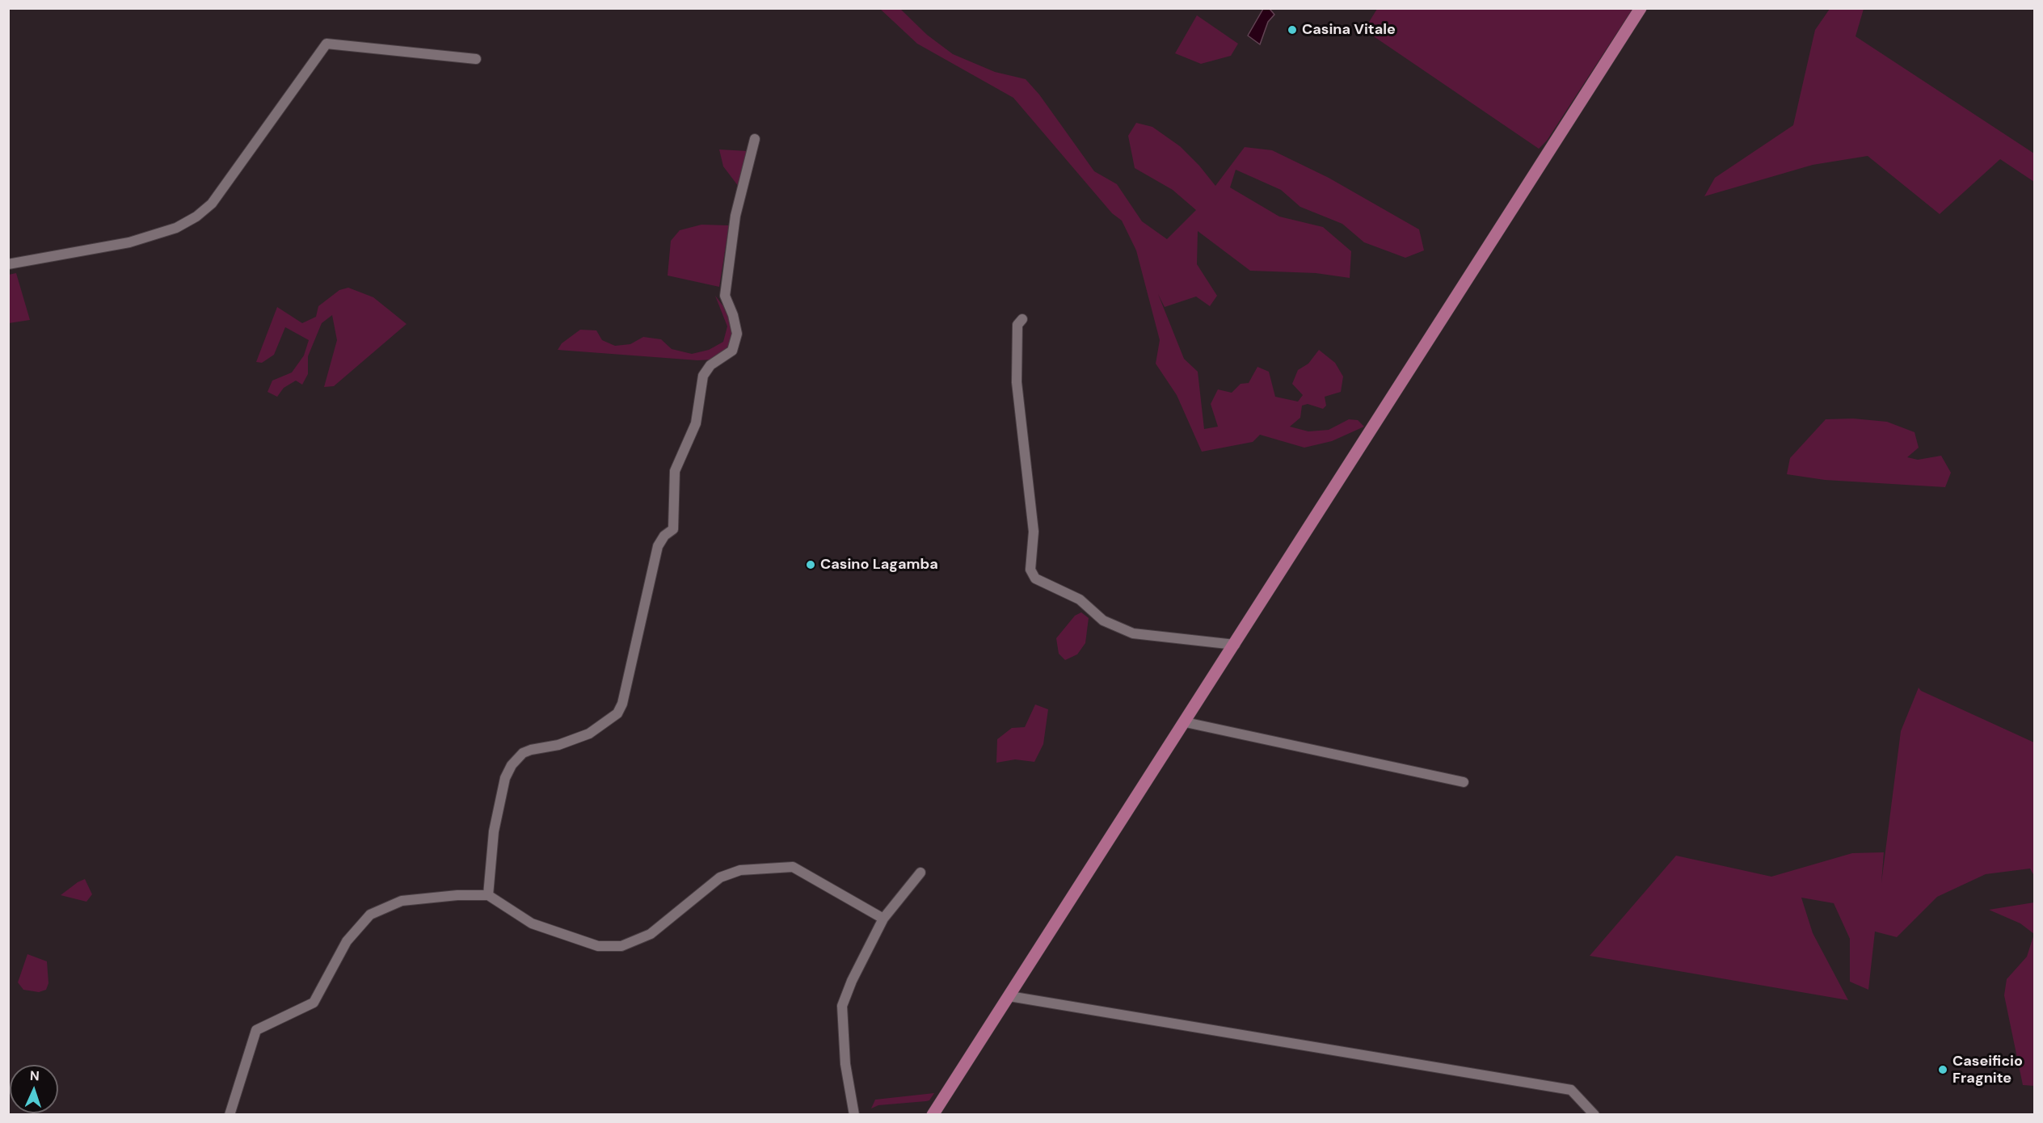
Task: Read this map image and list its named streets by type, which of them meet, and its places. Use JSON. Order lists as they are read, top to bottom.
{
  "places": ["Casina Vitale", "Casino Lagamba", "Caseificio Fragnite"],
  "north": "top"
}
